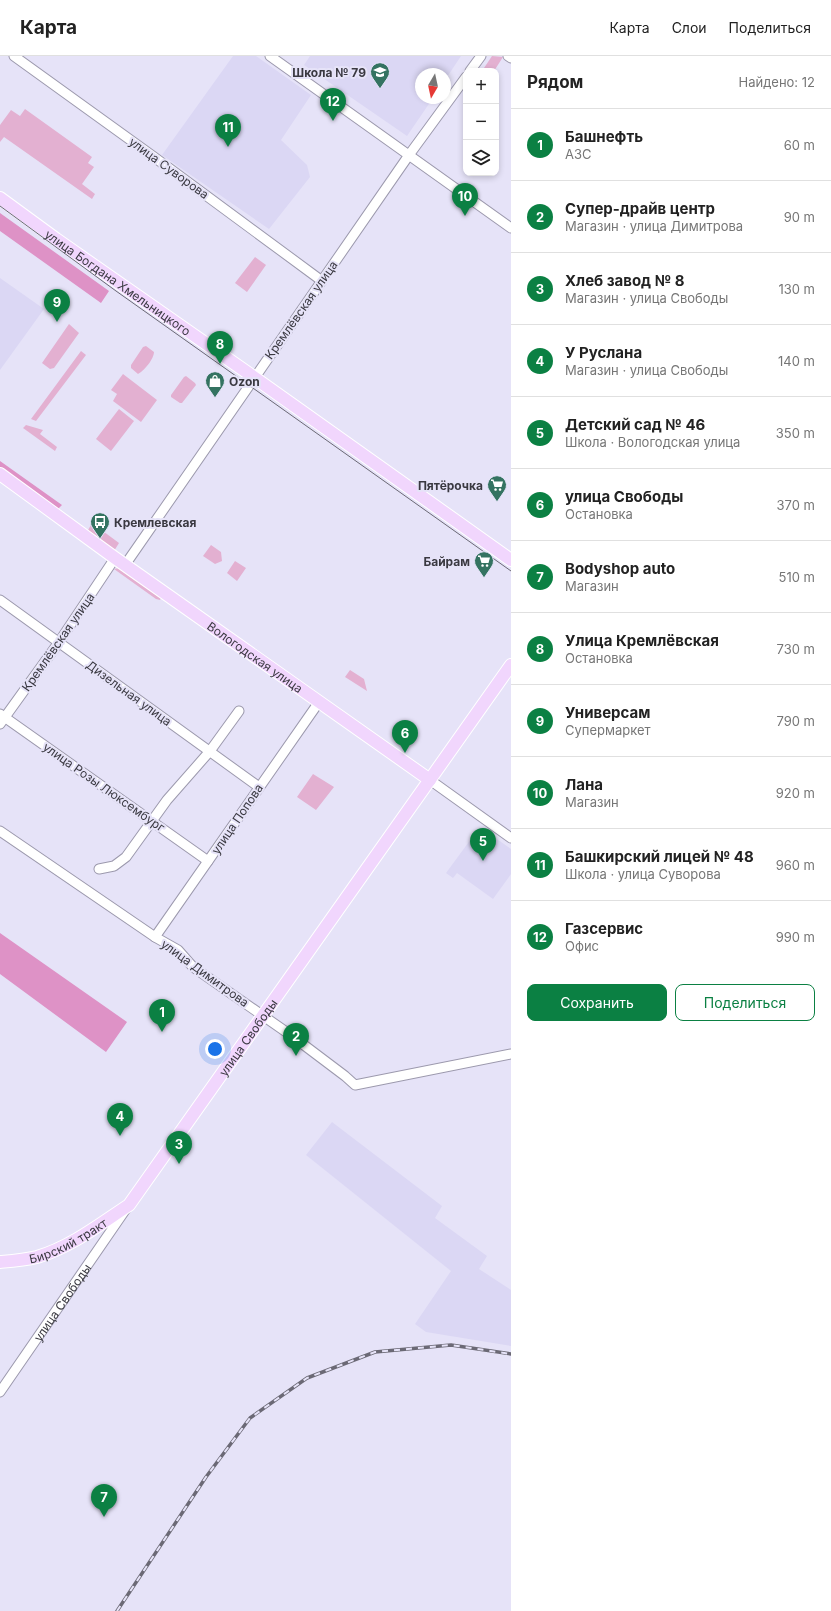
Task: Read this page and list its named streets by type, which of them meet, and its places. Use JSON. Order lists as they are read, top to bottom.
{
  "streets": {
    "main road": [
      "улица Богдана Хмельницкого",
      "Вологодская улица",
      "улица Свободы",
      "Бирский тракт"
    ],
    "street": [
      "улица Суворова",
      "Кремлёвская улица",
      "Дизельная улица",
      "улица Розы Люксембург",
      "улица Попова",
      "улица Димитрова"
    ]
  },
  "crossings": [
    ["улица Суворова", "Кремлёвская улица"],
    ["улица Богдана Хмельницкого", "Кремлёвская улица"],
    ["Кремлёвская улица", "Вологодская улица"],
    ["Кремлёвская улица", "Дизельная улица"],
    ["Кремлёвская улица", "улица Розы Люксембург"],
    ["Вологодская улица", "улица Попова"],
    ["Вологодская улица", "улица Свободы"],
    ["Дизельная улица", "улица Попова"],
    ["улица Розы Люксембург", "улица Попова"],
    ["улица Попова", "улица Димитрова"],
    ["улица Димитрова", "улица Свободы"],
    ["улица Свободы", "Бирский тракт"]
  ],
  "places": {
    "school or university": ["Школа № 79"],
    "shop": ["Ozon"],
    "supermarket": ["Пятёрочка", "Байрам"],
    "bus stop": ["Кремлевская"]
  },
  "north": "bottom",
  "page": {
    "header": "Карта",
    "nav": ["Карта", "Слои", "Поделиться"],
    "heading": ["Рядом", "Найдено: 12"],
    "map_buttons": ["+", "−"],
    "pins": [
      "12",
      "11",
      "10",
      "9",
      "8",
      "6",
      "5",
      "1",
      "2",
      "4",
      "3",
      "7"
    ],
    "list": [
      {
        "mark": "1",
        "name": "Башнефть",
        "note": "АЗС",
        "value": "60 m"
      },
      {
        "mark": "2",
        "name": "Супер-драйв центр",
        "note": "Магазин · улица Димитрова",
        "value": "90 m"
      },
      {
        "mark": "3",
        "name": "Хлеб завод № 8",
        "note": "Магазин · улица Свободы",
        "value": "130 m"
      },
      {
        "mark": "4",
        "name": "У Руслана",
        "note": "Магазин · улица Свободы",
        "value": "140 m"
      },
      {
        "mark": "5",
        "name": "Детский сад № 46",
        "note": "Школа · Вологодская улица",
        "value": "350 m"
      },
      {
        "mark": "6",
        "name": "улица Свободы",
        "note": "Остановка",
        "value": "370 m"
      },
      {
        "mark": "7",
        "name": "Bodyshop auto",
        "note": "Магазин",
        "value": "510 m"
      },
      {
        "mark": "8",
        "name": "Улица Кремлёвская",
        "note": "Остановка",
        "value": "730 m"
      },
      {
        "mark": "9",
        "name": "Универсам",
        "note": "Супермаркет",
        "value": "790 m"
      },
      {
        "mark": "10",
        "name": "Лана",
        "note": "Магазин",
        "value": "920 m"
      },
      {
        "mark": "11",
        "name": "Башкирский лицей № 48",
        "note": "Школа · улица Суворова",
        "value": "960 m"
      },
      {
        "mark": "12",
        "name": "Газсервис",
        "note": "Офис",
        "value": "990 m"
      }
    ],
    "buttons": ["Сохранить", "Поделиться"]
  }
}
